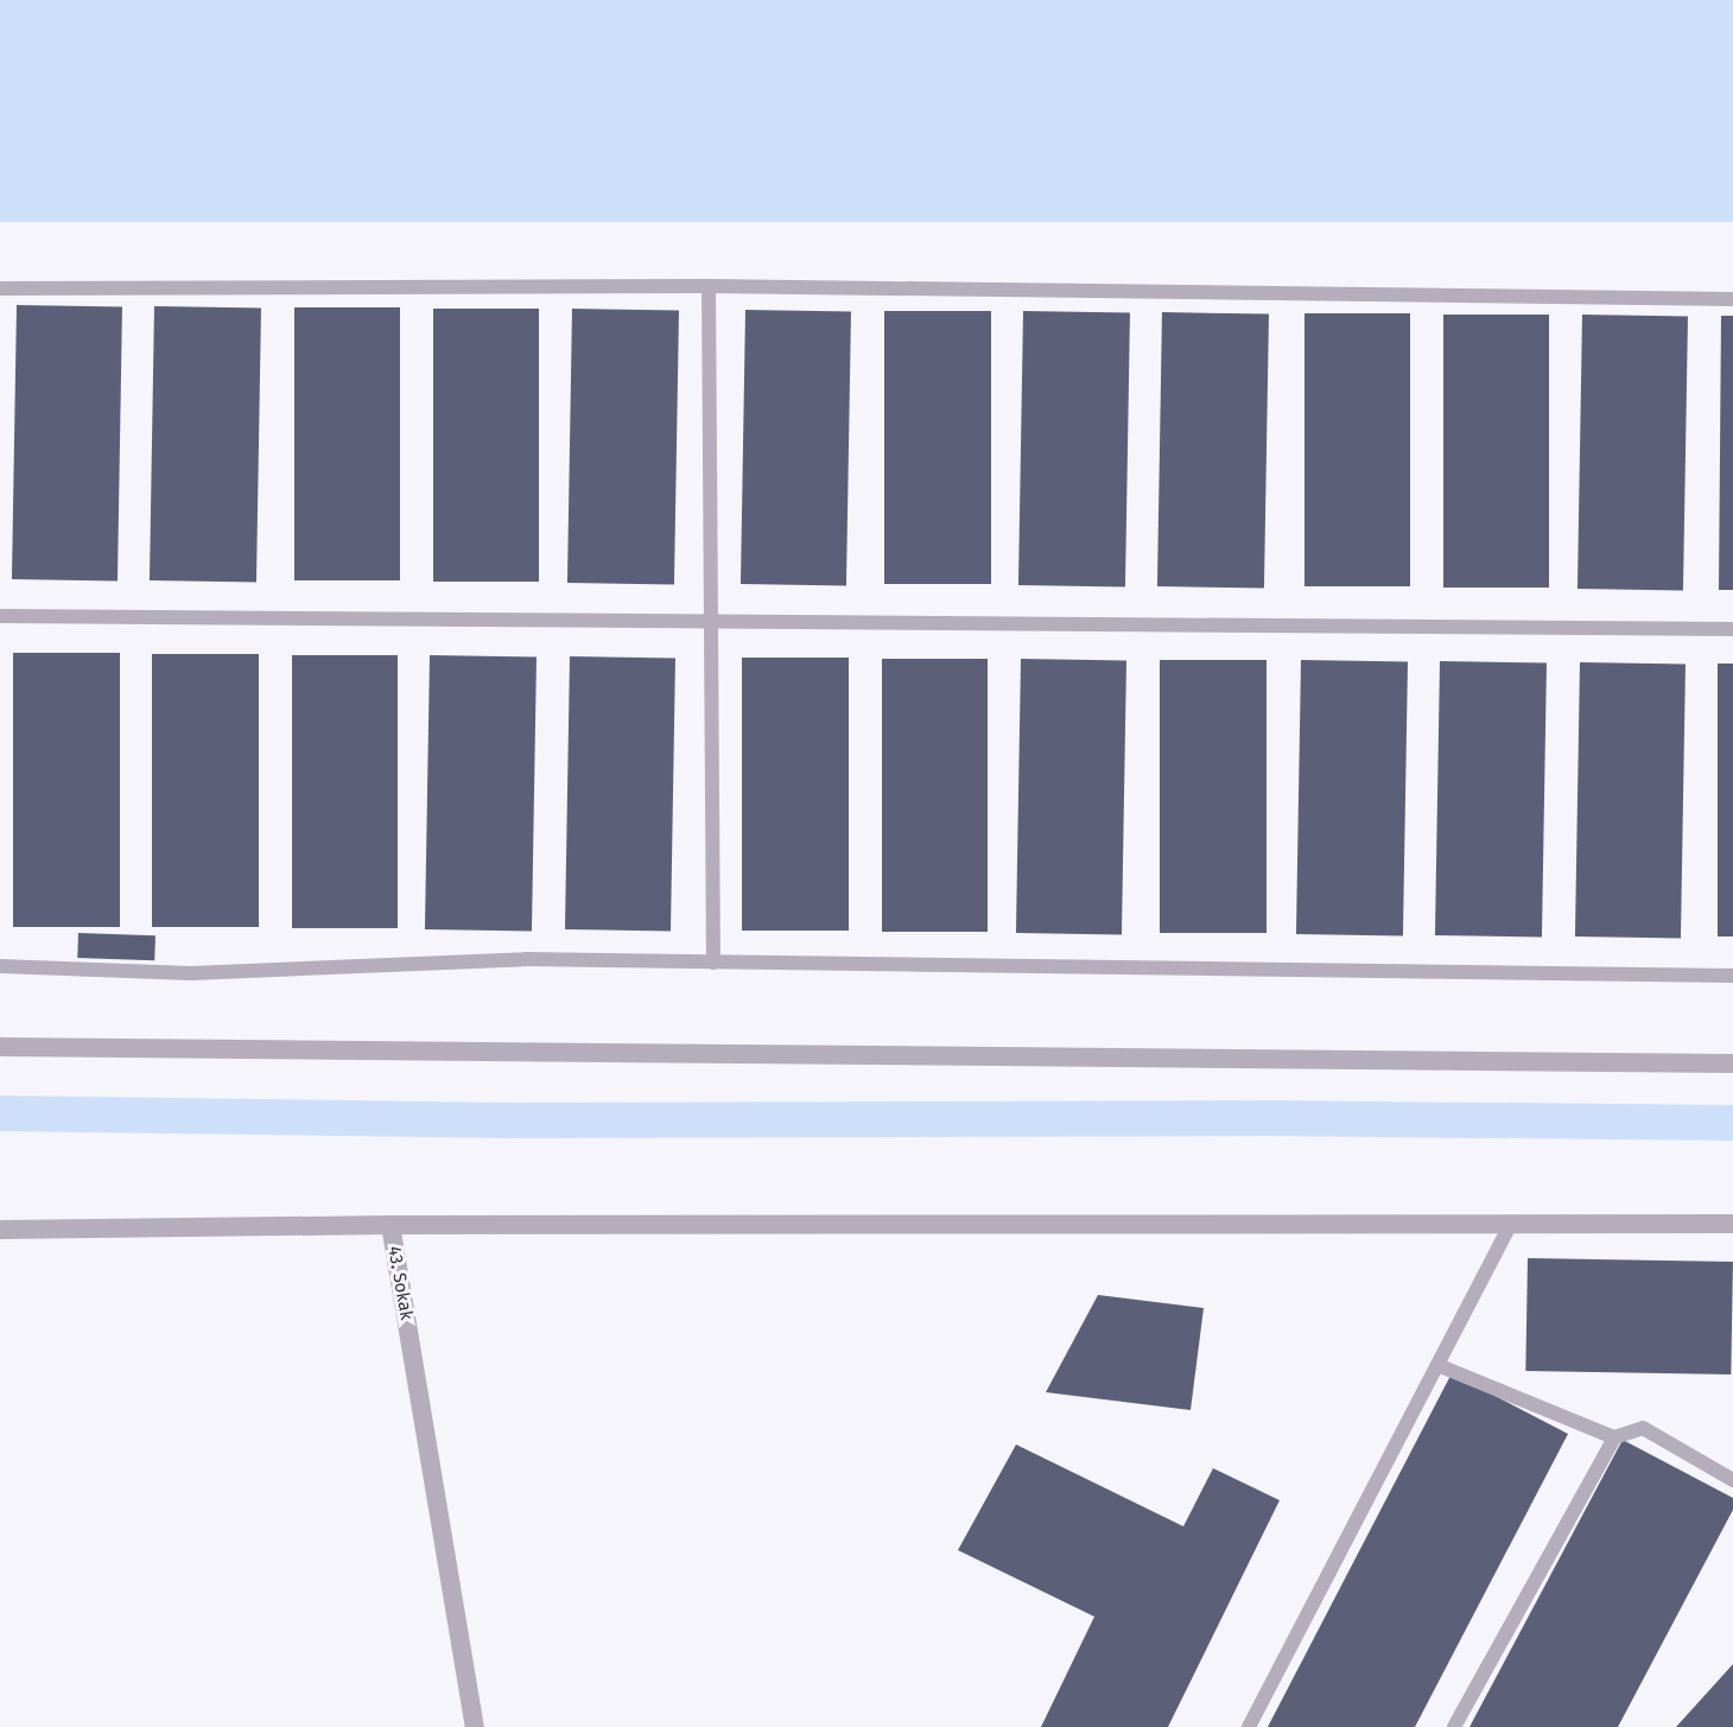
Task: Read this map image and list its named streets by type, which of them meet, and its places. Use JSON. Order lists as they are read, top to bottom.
{
  "streets": {
    "street": ["43. Sokak"]
  }
}
